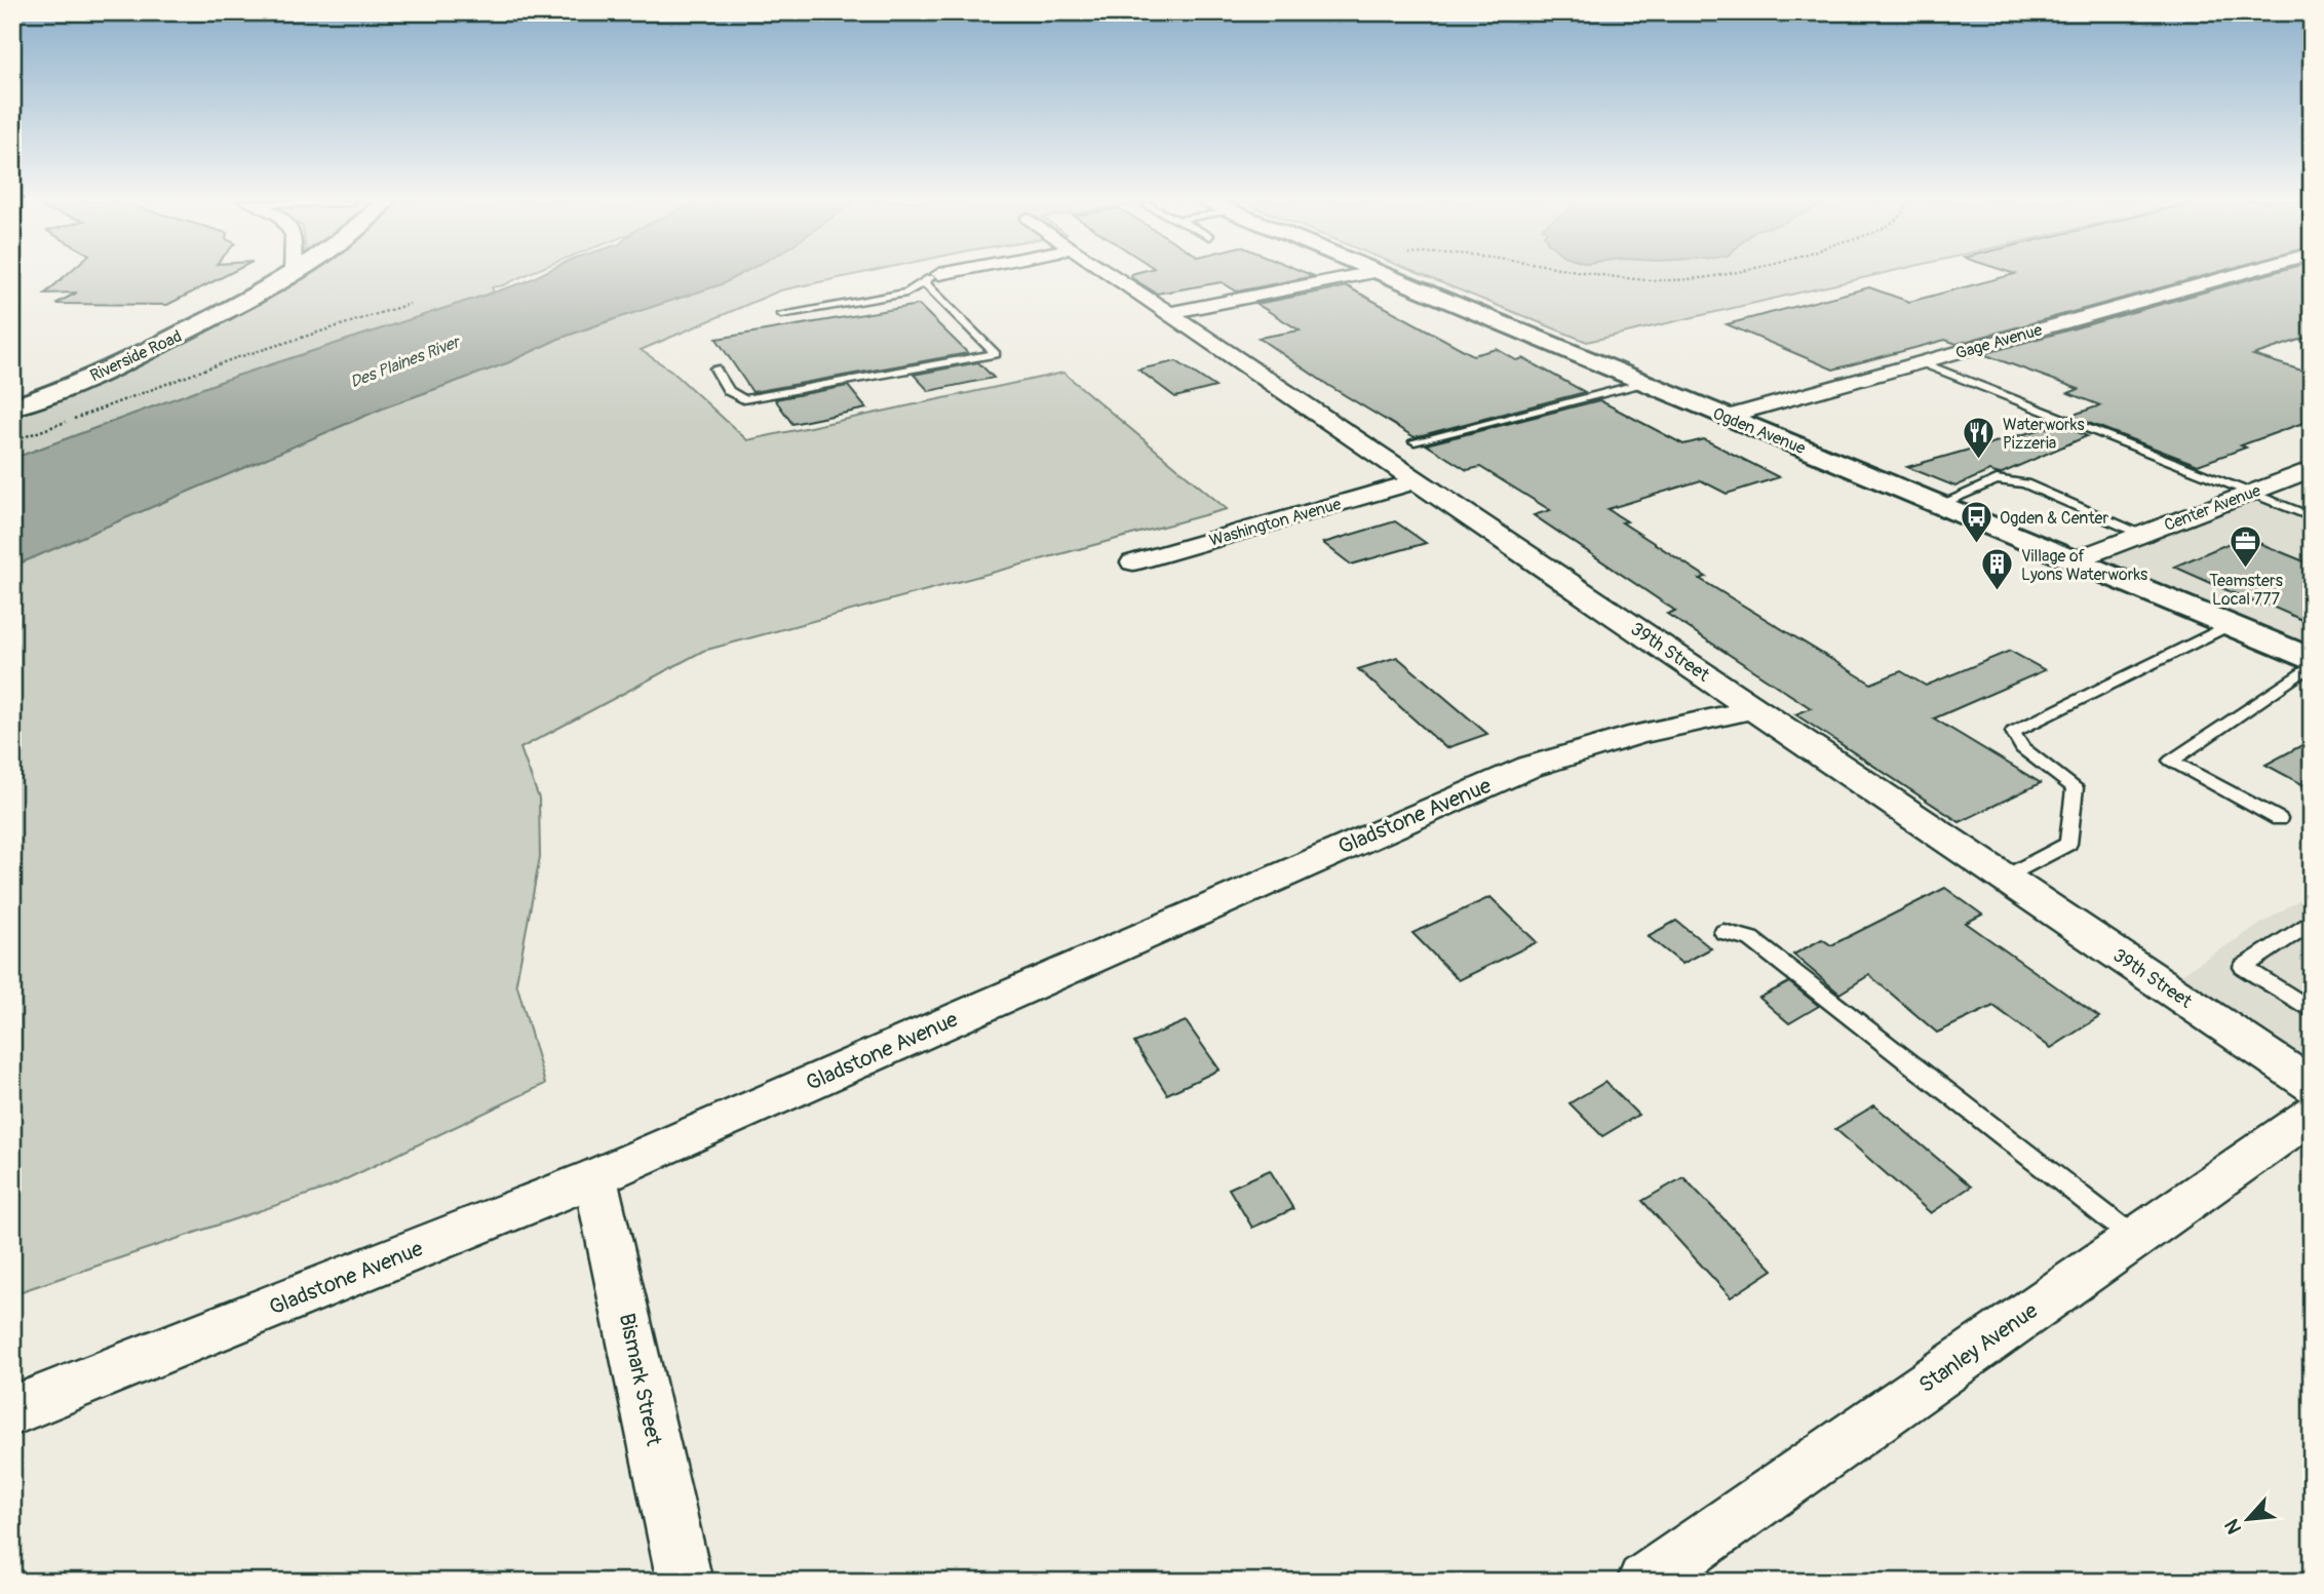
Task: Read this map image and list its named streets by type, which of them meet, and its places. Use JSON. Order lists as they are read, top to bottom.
{
  "streets": {
    "main road": ["Riverside Road", "Ogden Avenue"],
    "street": [
      "Gage Avenue",
      "Center Avenue",
      "Washington Avenue",
      "39th Street",
      "Gladstone Avenue",
      "Stanley Avenue",
      "Bismark Street"
    ]
  },
  "crossings": [
    ["Gage Avenue", "Ogden Avenue"],
    ["Ogden Avenue", "Center Avenue"],
    ["Washington Avenue", "39th Street"],
    ["39th Street", "Gladstone Avenue"],
    ["Gladstone Avenue", "Bismark Street"]
  ],
  "water": ["Des Plaines River"],
  "places": {
    "restaurant": ["Waterworks Pizzeria"],
    "bus stop": ["Ogden & Center"],
    "office": ["Teamsters Local 777"],
    "building": ["Village of Lyons Waterworks"]
  },
  "north": "bottom left"
}
